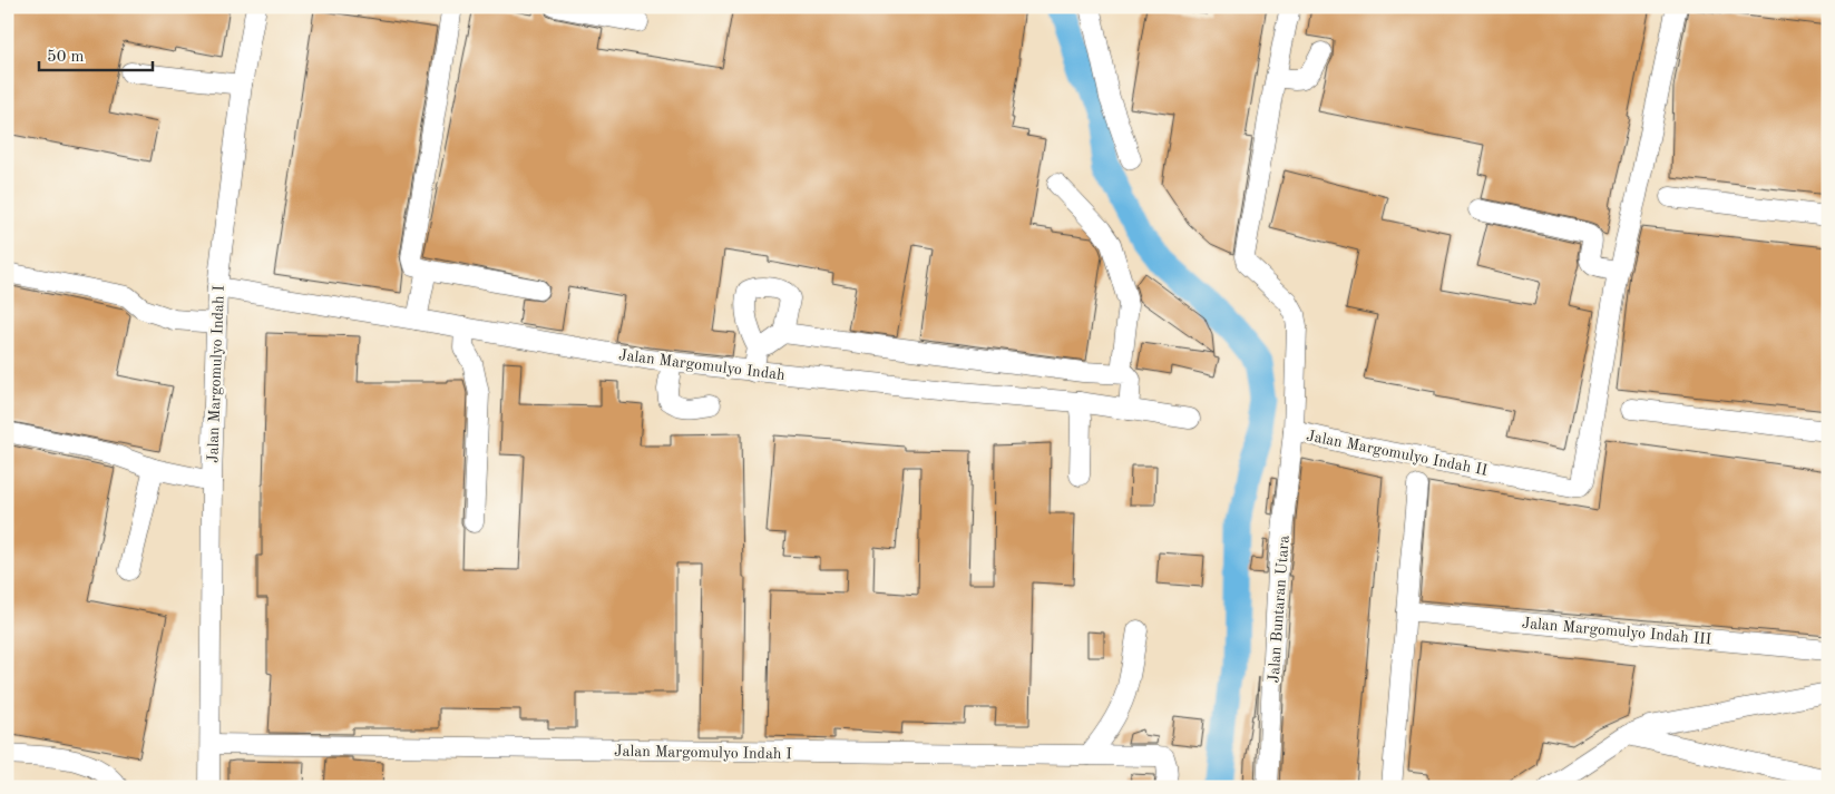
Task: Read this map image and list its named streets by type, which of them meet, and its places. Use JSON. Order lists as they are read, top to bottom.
{
  "streets": {
    "street": [
      "Jalan Margomulyo Indah",
      "Jalan Margomulyo Indah I",
      "Jalan Margomulyo Indah II",
      "Jalan Buntaran Utara",
      "Jalan Margomulyo Indah III"
    ]
  },
  "crossings": [
    ["Jalan Margomulyo Indah", "Jalan Margomulyo Indah I"],
    ["Jalan Margomulyo Indah II", "Jalan Buntaran Utara"]
  ],
  "scale_bar": "50 m"
}
